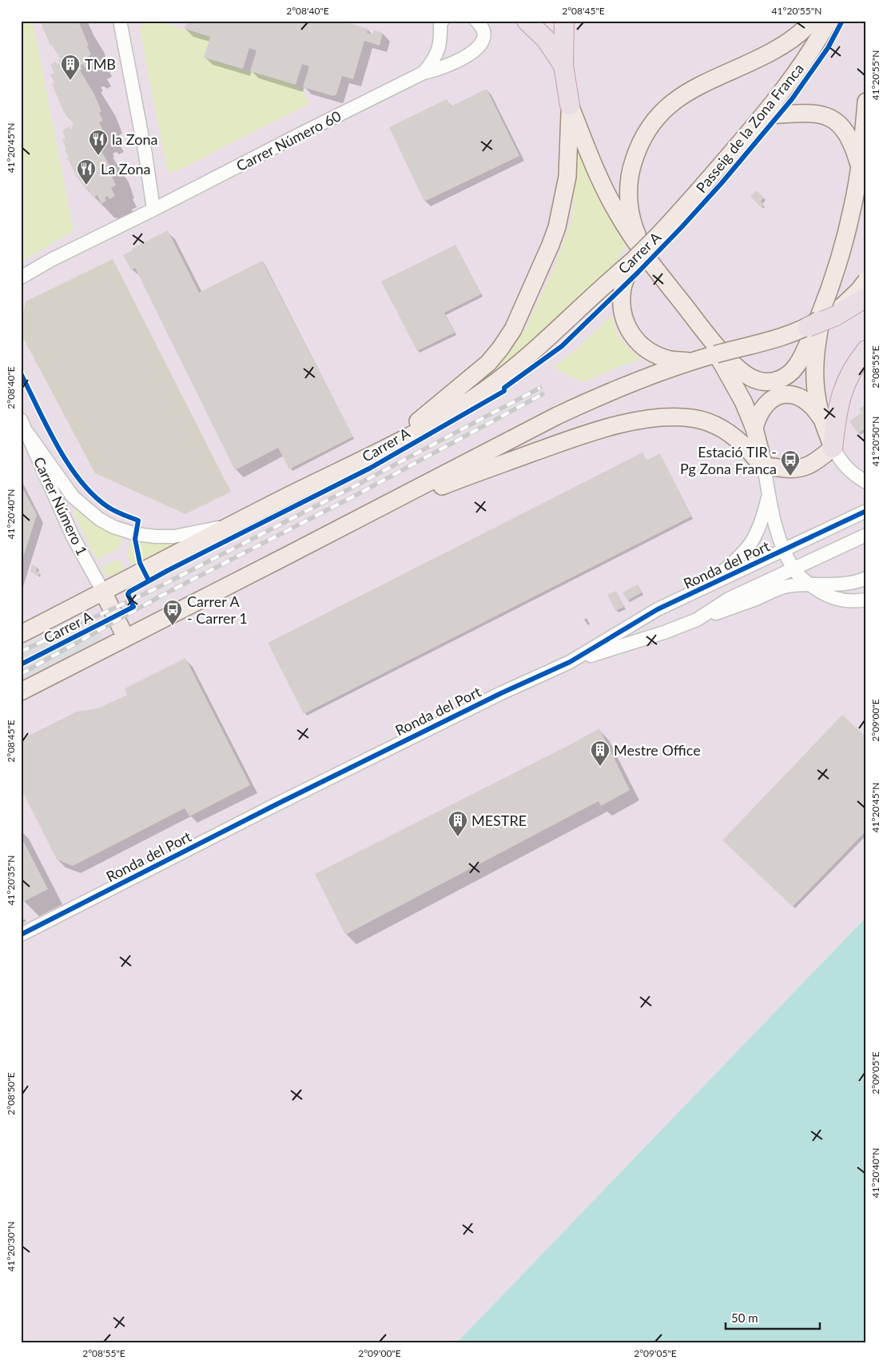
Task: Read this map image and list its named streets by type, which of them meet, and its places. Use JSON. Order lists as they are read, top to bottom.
{
  "streets": {
    "main road": ["Carrer A"],
    "street": ["Carrer Número 60", "Carrer Número 1", "Ronda del Port"],
    "cycle path": ["Passeig de la Zona Franca"]
  },
  "crossings": [
    ["Carrer A", "Carrer Número 1"]
  ],
  "places": {
    "building": ["TMB", "Mestre Office", "MESTRE"],
    "restaurant": ["la Zona", "La Zona"],
    "bus stop": ["Estació TIR - Pg Zona Franca", "Carrer A - Carrer 1"]
  },
  "scale_bar": "50 m",
  "coordinates": [
    "2°08'40\"E",
    "2°08'45\"E",
    "41°20'55\"N",
    "41°20'45\"N",
    "2°08'55\"E",
    "41°20'50\"N",
    "41°20'40\"N",
    "2°09'00\"E",
    "41°20'35\"N",
    "2°09'05\"E",
    "2°08'50\"E",
    "41°20'30\"N"
  ]
}
